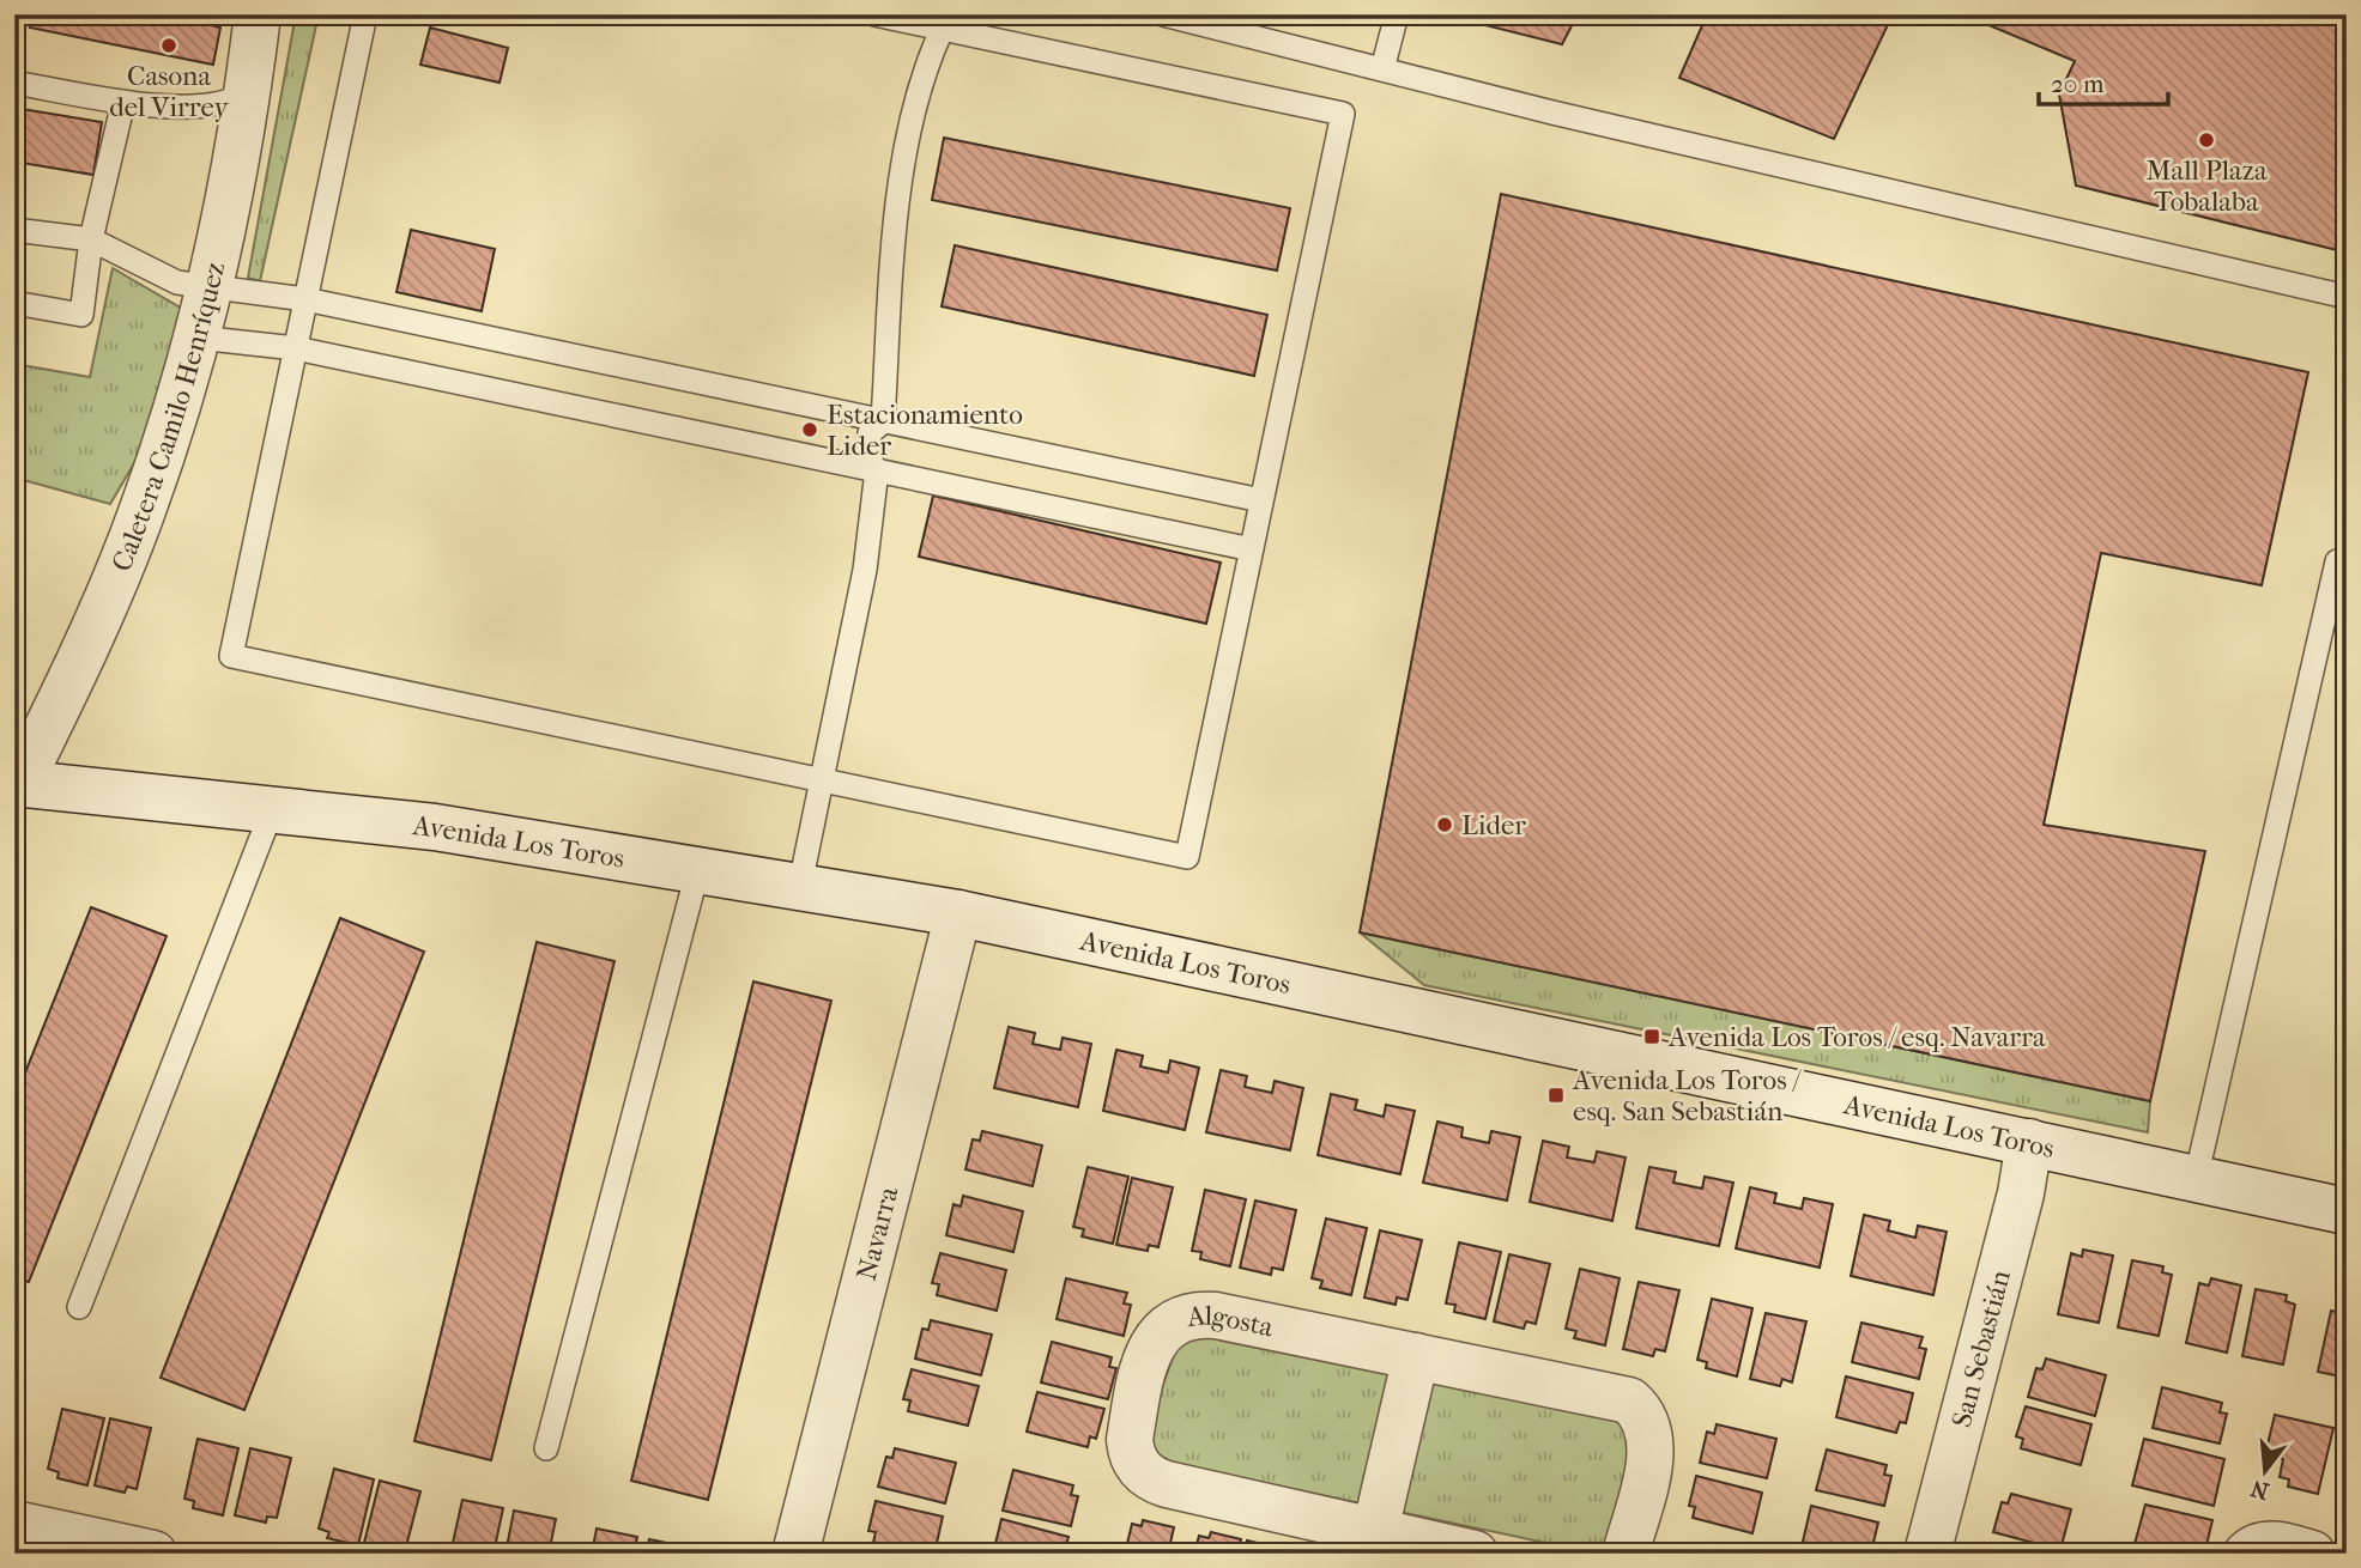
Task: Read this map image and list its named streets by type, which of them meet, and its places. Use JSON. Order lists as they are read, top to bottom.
{
  "streets": {
    "street": [
      "Caletera Camilo Henríquez",
      "Avenida Los Toros",
      "Navarra",
      "Algosta",
      "San Sebastián"
    ]
  },
  "crossings": [
    ["Caletera Camilo Henríquez", "Avenida Los Toros"],
    ["Avenida Los Toros", "Navarra"],
    ["Avenida Los Toros", "San Sebastián"]
  ],
  "places": {
    "other": [
      "Casona del Virrey",
      "Mall Plaza Tobalaba",
      "Estacionamiento Lider",
      "Lider"
    ],
    "transit": ["Avenida Los Toros / esq. Navarra", "Avenida Los Toros / esq. San Sebastián"]
  },
  "scale_bar": "20 m",
  "north": "bottom"
}
